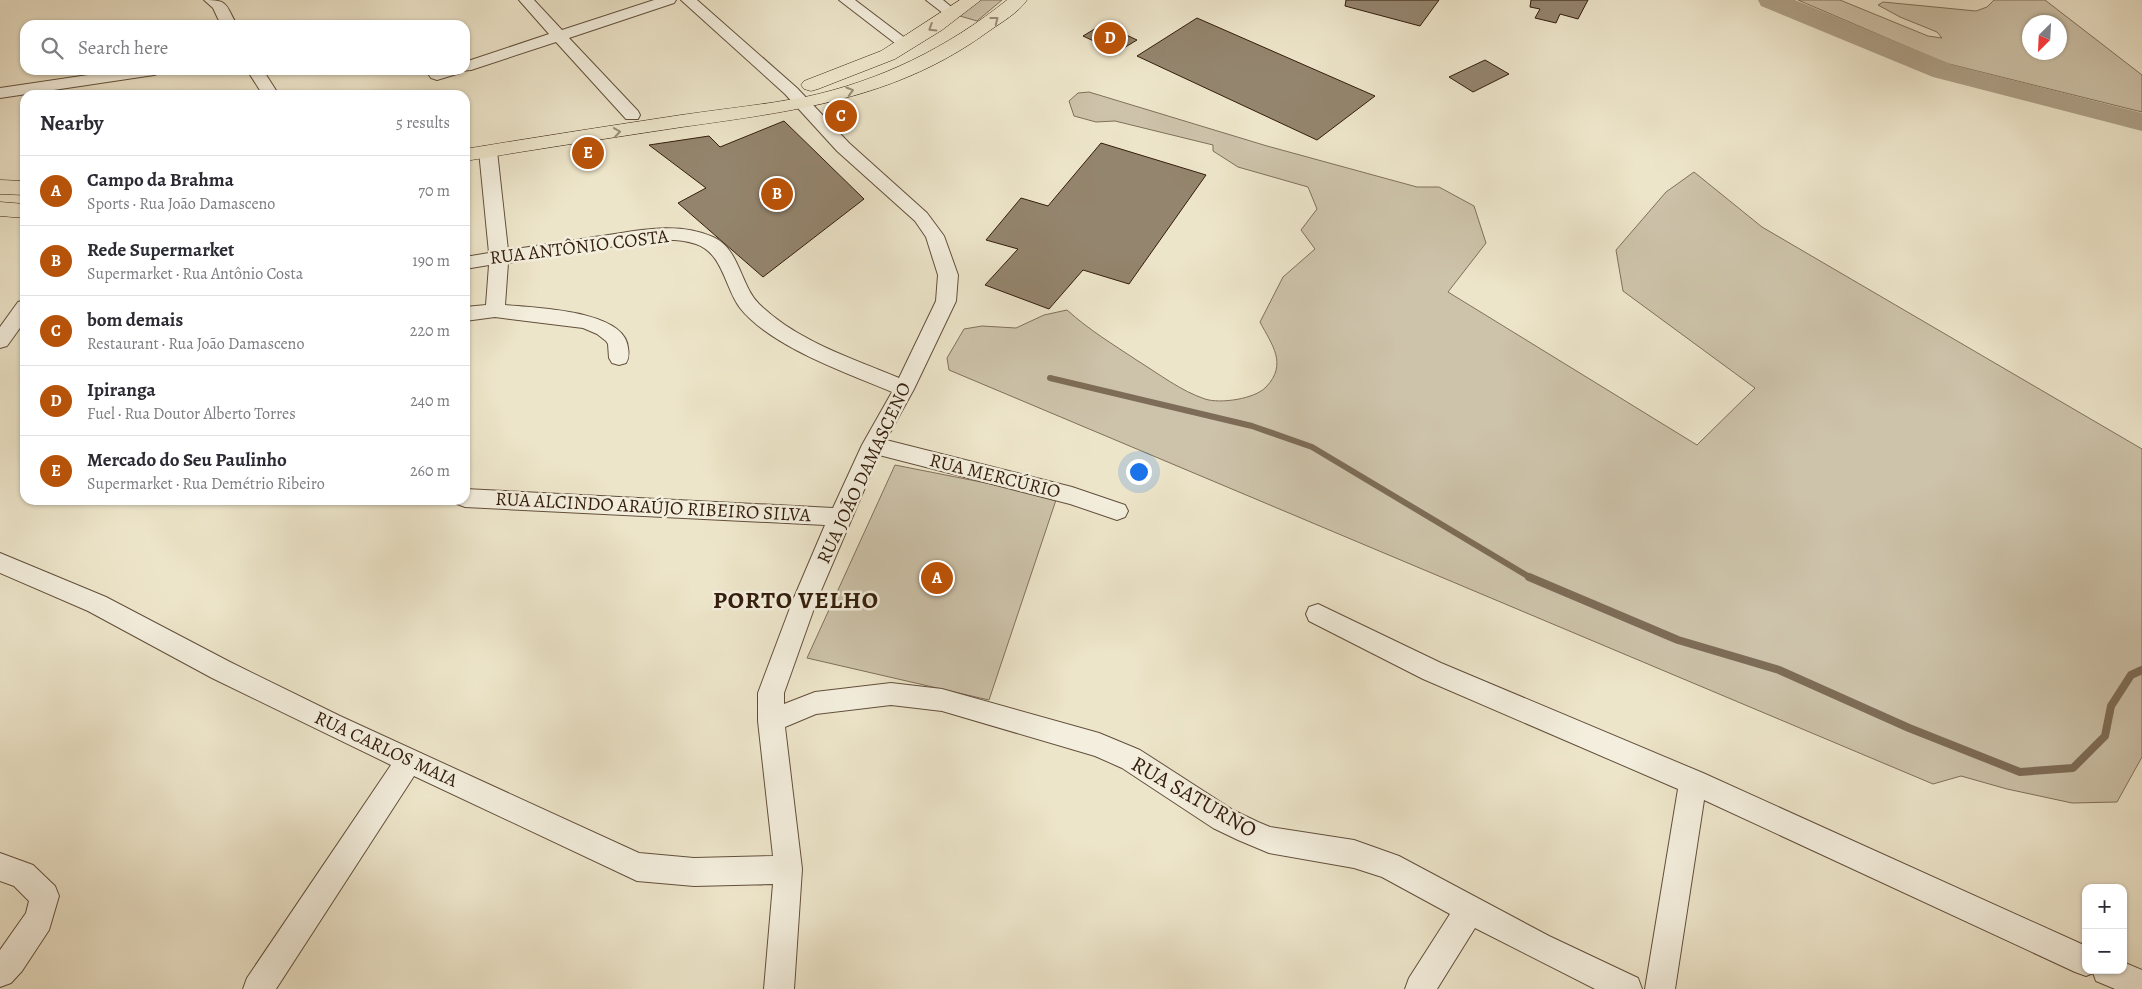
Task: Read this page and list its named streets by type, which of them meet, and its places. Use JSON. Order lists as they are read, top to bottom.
{
  "streets": {
    "street": [
      "RUA ANTÔNIO COSTA",
      "RUA JOÃO DAMASCENO",
      "RUA MERCÚRIO",
      "RUA ALCINDO ARAÚJO RIBEIRO SILVA",
      "RUA CARLOS MAIA",
      "RUA SATURNO"
    ]
  },
  "crossings": [
    ["RUA ANTÔNIO COSTA", "RUA JOÃO DAMASCENO"],
    ["RUA JOÃO DAMASCENO", "RUA MERCÚRIO"],
    ["RUA JOÃO DAMASCENO", "RUA ALCINDO ARAÚJO RIBEIRO SILVA"],
    ["RUA JOÃO DAMASCENO", "RUA CARLOS MAIA"],
    ["RUA JOÃO DAMASCENO", "RUA SATURNO"]
  ],
  "districts": ["PORTO VELHO"],
  "north": "bottom left",
  "page": {
    "pins": [
      "D",
      "C",
      "E",
      "B",
      "A"
    ],
    "search": "Search here",
    "heading": ["Nearby", "5 results"],
    "list": [
      {
        "mark": "A",
        "name": "Campo da Brahma",
        "note": "Sports · Rua João Damasceno",
        "value": "70 m"
      },
      {
        "mark": "B",
        "name": "Rede Supermarket",
        "note": "Supermarket · Rua Antônio Costa",
        "value": "190 m"
      },
      {
        "mark": "C",
        "name": "bom demais",
        "note": "Restaurant · Rua João Damasceno",
        "value": "220 m"
      },
      {
        "mark": "D",
        "name": "Ipiranga",
        "note": "Fuel · Rua Doutor Alberto Torres",
        "value": "240 m"
      },
      {
        "mark": "E",
        "name": "Mercado do Seu Paulinho",
        "note": "Supermarket · Rua Demétrio Ribeiro",
        "value": "260 m"
      }
    ],
    "map_buttons": ["+", "−"]
  }
}
